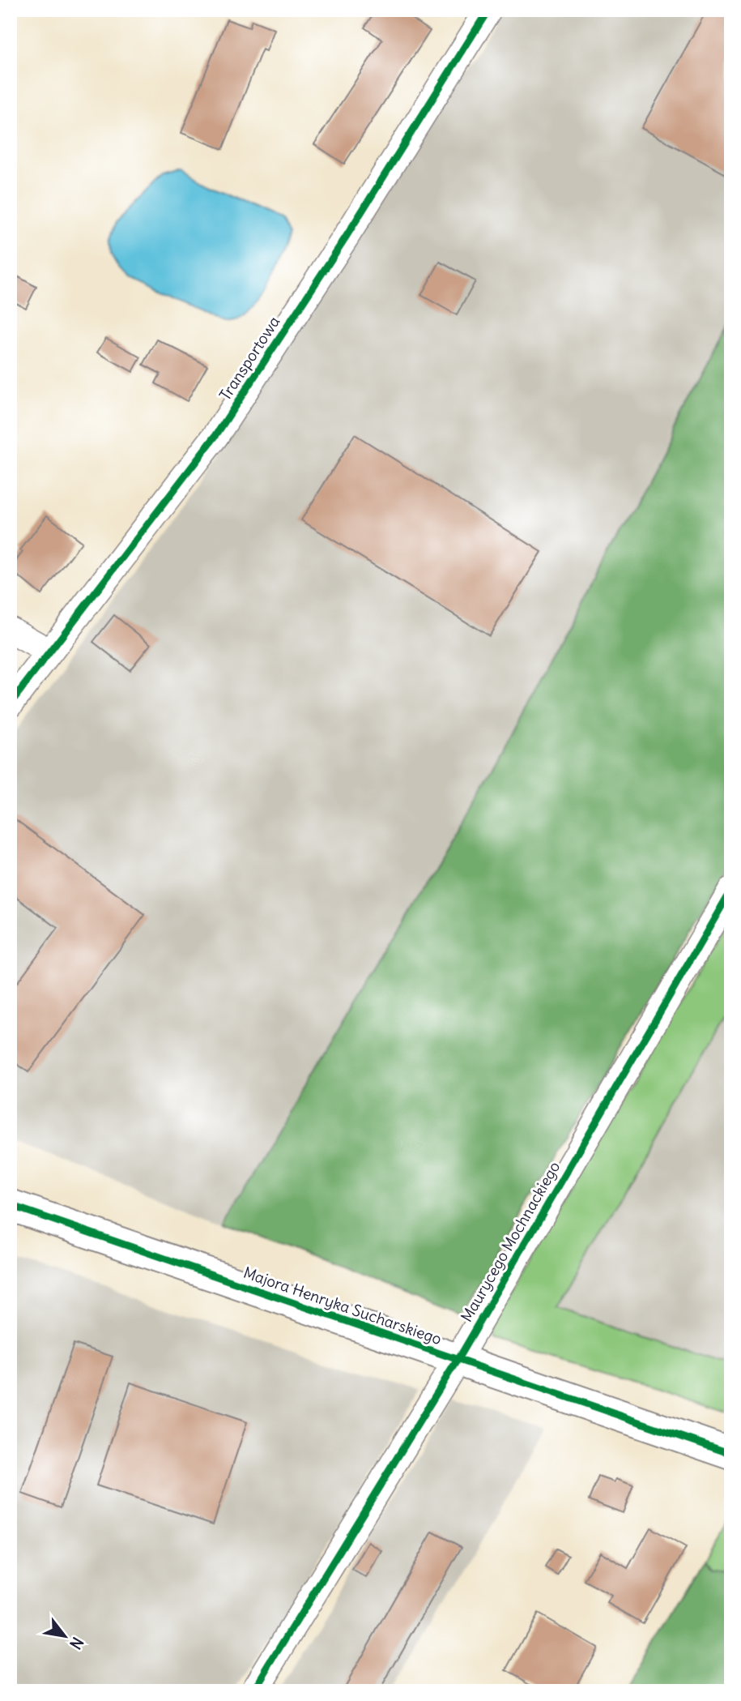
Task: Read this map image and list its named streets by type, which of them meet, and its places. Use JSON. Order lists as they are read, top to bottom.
{
  "streets": {
    "street": ["Transportowa", "Maurycego Mochnackiego", "Majora Henryka Sucharskiego"]
  },
  "crossings": [
    ["Maurycego Mochnackiego", "Majora Henryka Sucharskiego"]
  ],
  "north": "bottom right"
}
